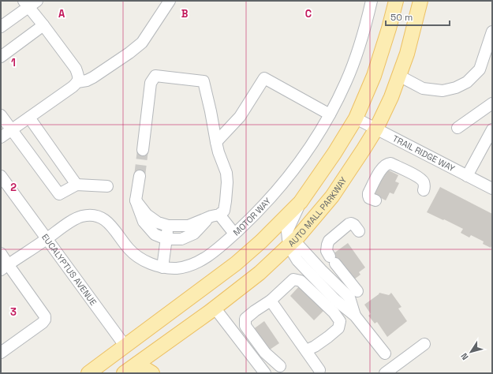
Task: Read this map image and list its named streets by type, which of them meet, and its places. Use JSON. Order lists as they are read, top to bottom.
{
  "streets": {
    "main road": ["AUTO MALL PARKWAY", "EUCALYPTUS AVENUE"],
    "street": ["TRAIL RIDGE WAY", "MOTOR WAY"]
  },
  "crossings": [
    ["TRAIL RIDGE WAY", "AUTO MALL PARKWAY"],
    ["AUTO MALL PARKWAY", "EUCALYPTUS AVENUE"],
    ["MOTOR WAY", "EUCALYPTUS AVENUE"]
  ],
  "scale_bar": "50 m",
  "north": "bottom left",
  "grid": {
    "columns": ["A", "B", "C"],
    "rows": ["1", "2", "3"]
  }
}
